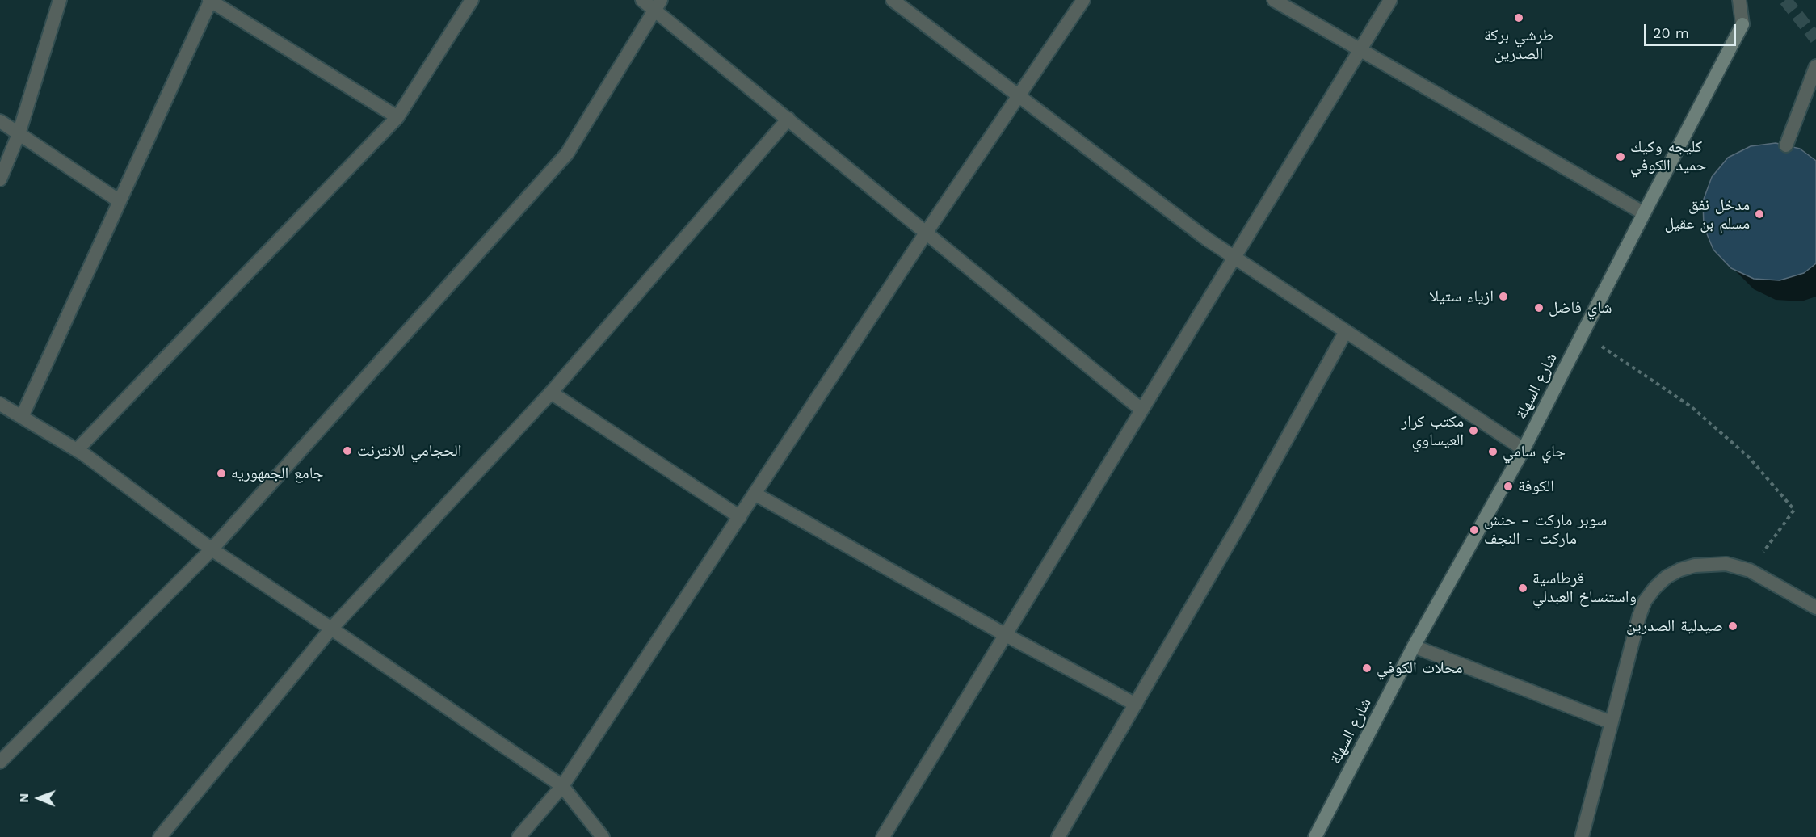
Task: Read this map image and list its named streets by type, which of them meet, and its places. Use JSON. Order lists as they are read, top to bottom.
{
  "streets": {
    "main road": ["شارع السهلة"]
  },
  "places": [
    "طرشي بركة الصدرين",
    "كليجه وكيك حميد الكوفي",
    "مدخل نفق مسلم بن عقيل",
    "ازياء ستيلا",
    "شاي فاضل",
    "مكتب كرار العيساوي",
    "الحجامي للانترنت",
    "جاي سامي",
    "جامع الجمهوريه",
    "الكوفة",
    "سوبر ماركت - حنش ماركت - النجف",
    "قرطاسية واستنساخ العبدلي",
    "صيدلية الصدرين",
    "محلات الكوفي"
  ],
  "scale_bar": "20 m",
  "north": "left"
}
